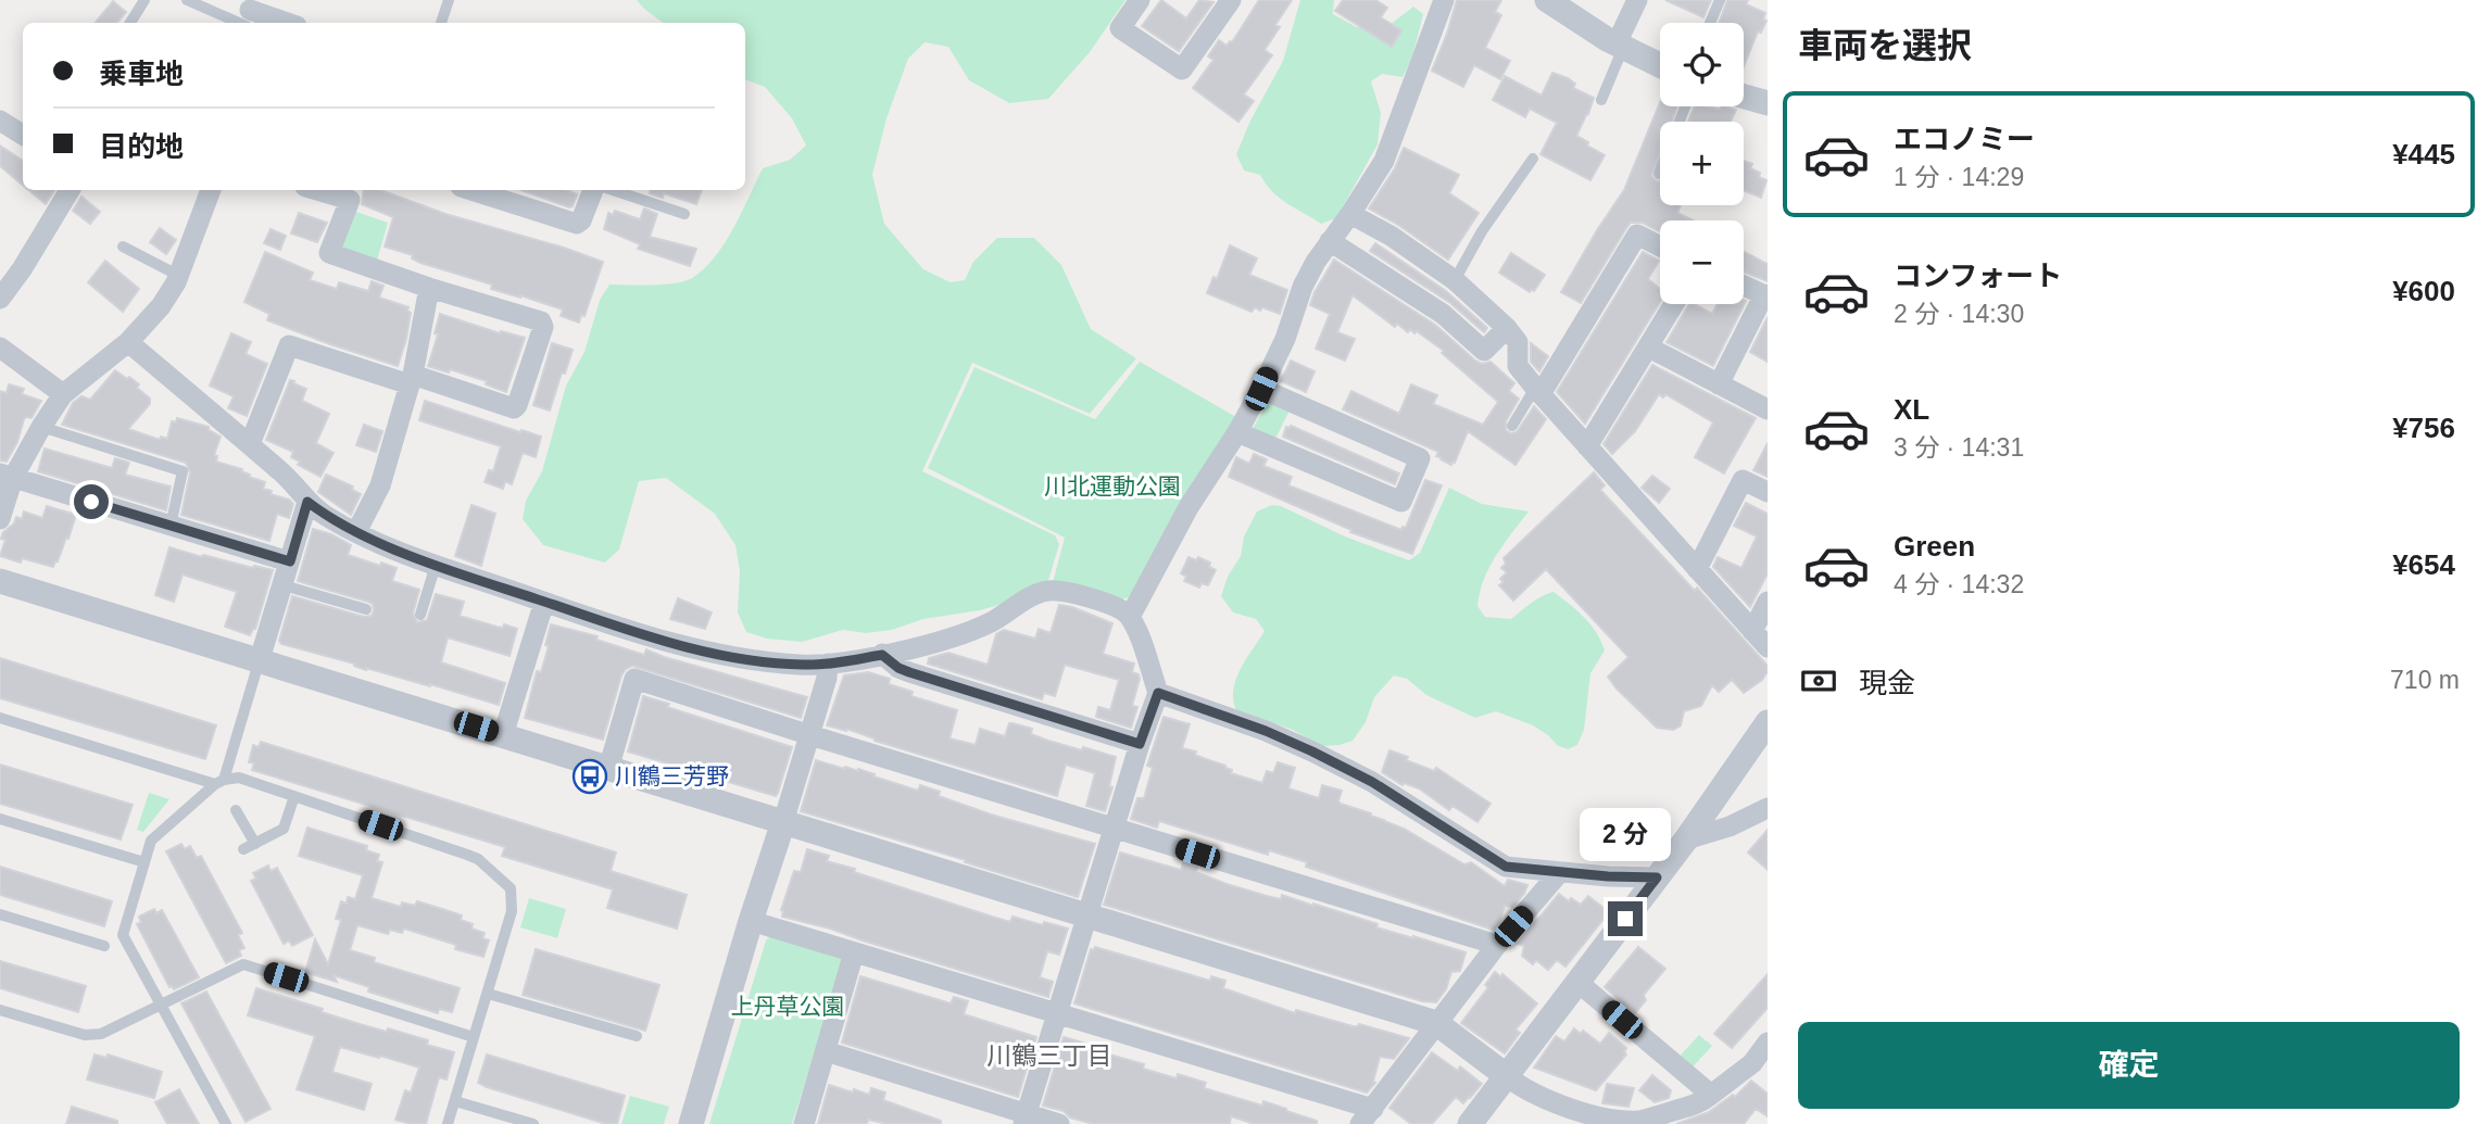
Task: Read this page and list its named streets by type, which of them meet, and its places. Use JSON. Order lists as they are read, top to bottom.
{
  "districts": ["川鶴三丁目"],
  "parks": ["川北運動公園", "上丹草公園"],
  "places": {
    "bus stop": ["川鶴三芳野"]
  },
  "page": {
    "heading": "車両を選択",
    "map_buttons": ["+", "−"],
    "banner": ["乗車地", "目的地"],
    "list": [
      {
        "name": "エコノミー",
        "note": "1 分 · 14:29",
        "value": "¥445"
      },
      {
        "name": "コンフォート",
        "note": "2 分 · 14:30",
        "value": "¥600"
      },
      {
        "name": "XL",
        "note": "3 分 · 14:31",
        "value": "¥756"
      },
      {
        "name": "Green",
        "note": "4 分 · 14:32",
        "value": "¥654"
      }
    ],
    "pay": ["現金", "710 m"],
    "bubble": "2 分",
    "buttons": "確定"
  }
}
